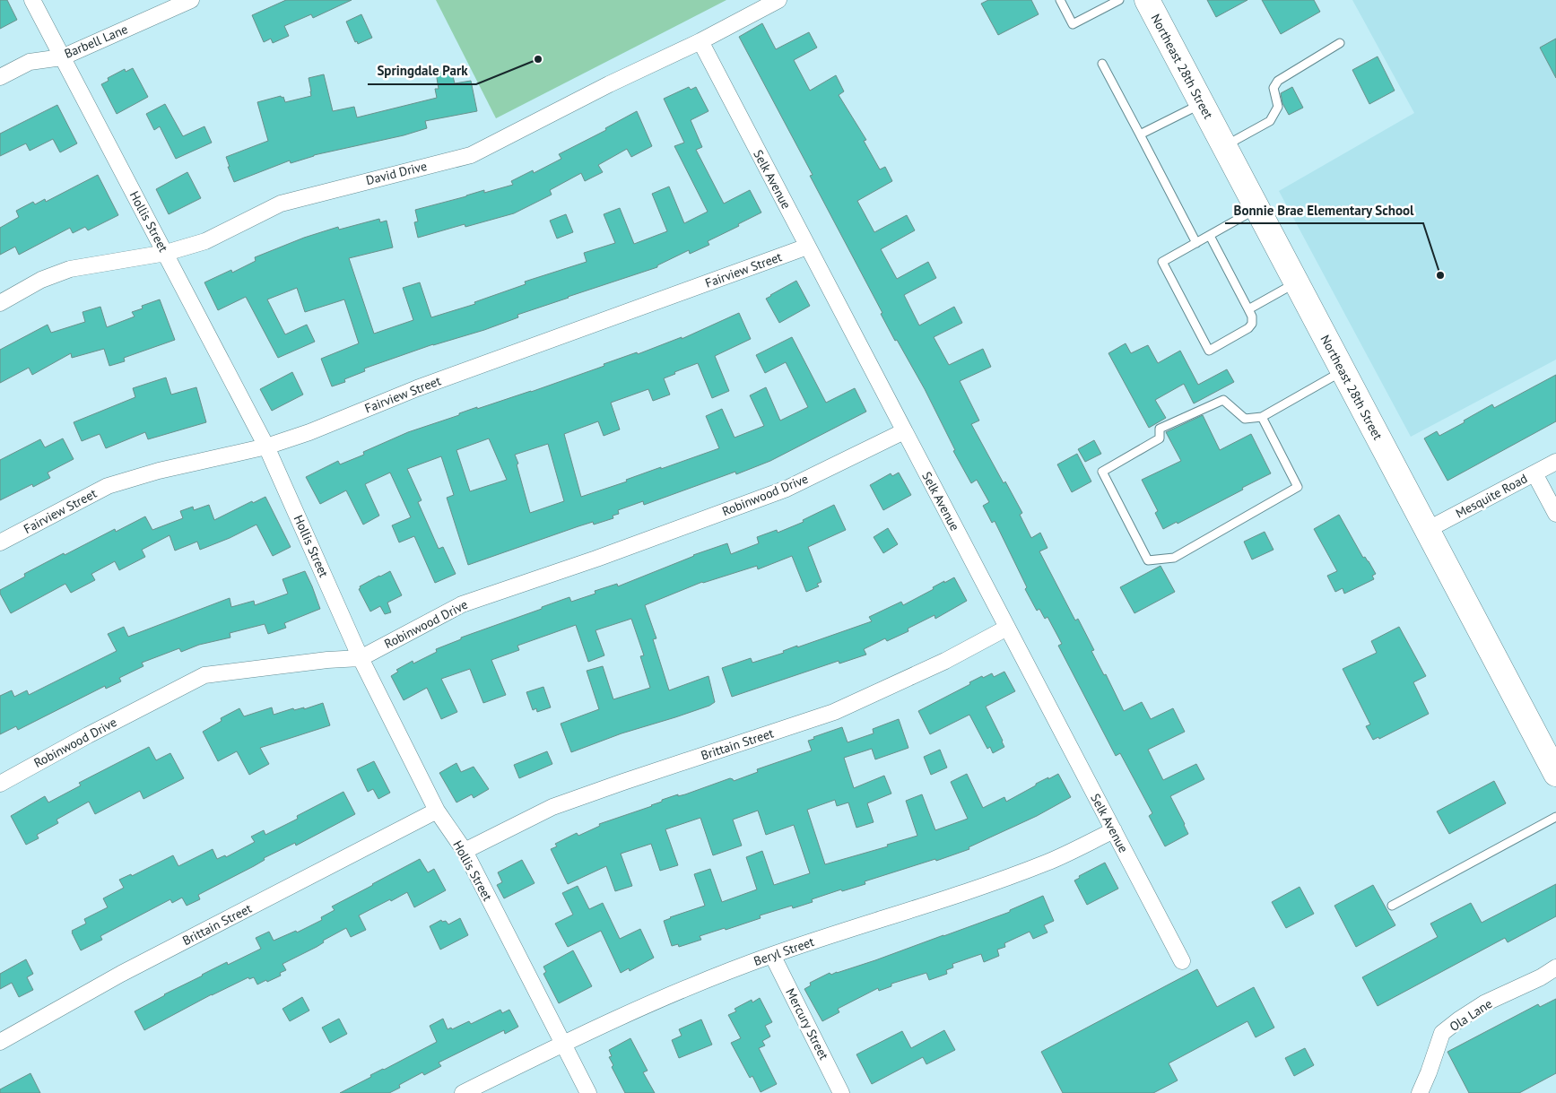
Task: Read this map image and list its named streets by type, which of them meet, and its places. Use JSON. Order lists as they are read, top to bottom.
{
  "streets": {
    "main road": ["Northeast 28th Street"],
    "street": [
      "Barbell Lane",
      "David Drive",
      "Selk Avenue",
      "Hollis Street",
      "Fairview Street",
      "Robinwood Drive",
      "Mesquite Road",
      "Brittain Street",
      "Beryl Street",
      "Ola Lane",
      "Mercury Street"
    ]
  },
  "crossings": [
    ["Barbell Lane", "Hollis Street"],
    ["Northeast 28th Street", "Mesquite Road"],
    ["David Drive", "Selk Avenue"],
    ["David Drive", "Hollis Street"],
    ["Selk Avenue", "Fairview Street"],
    ["Selk Avenue", "Robinwood Drive"],
    ["Selk Avenue", "Brittain Street"],
    ["Selk Avenue", "Beryl Street"],
    ["Hollis Street", "Fairview Street"],
    ["Hollis Street", "Robinwood Drive"],
    ["Hollis Street", "Brittain Street"],
    ["Hollis Street", "Beryl Street"],
    ["Beryl Street", "Mercury Street"]
  ],
  "places": ["Springdale Park", "Bonnie Brae Elementary School"]
}
